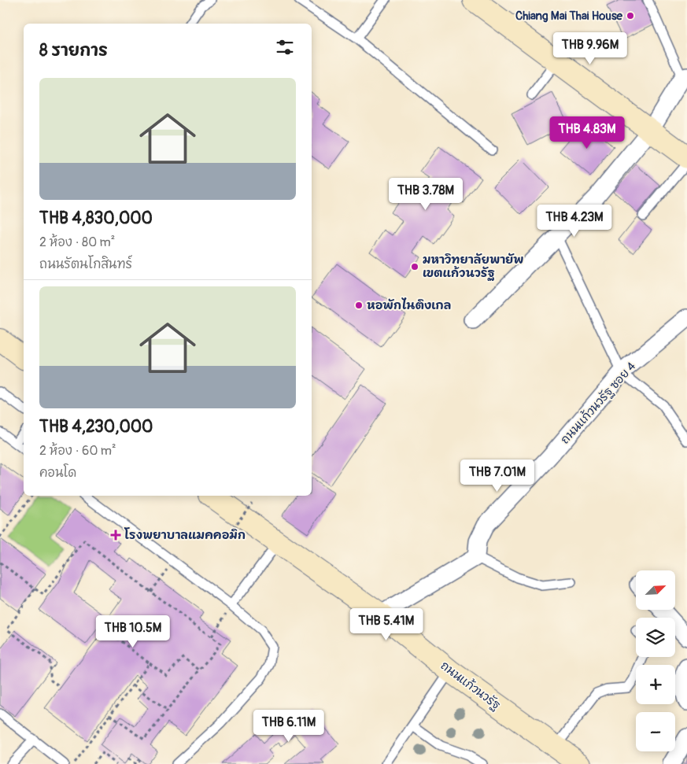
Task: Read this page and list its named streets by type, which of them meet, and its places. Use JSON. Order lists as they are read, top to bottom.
{
  "streets": {
    "street": ["ถนนแก้วนวรัฐ ซอย 4", "ถนนแก้วนวรัฐ"]
  },
  "places": {
    "other": ["Chiang Mai Thai House", "มหาวิทยาลัยพายัพ เขตแก้วนวรัฐ", "หอพักไนติงเกล"],
    "health": ["โรงพยาบาลแมคคอมิก"]
  },
  "north": "top right",
  "page": {
    "heading": "8 รายการ",
    "price": [
      "THB 9.96M",
      "THB 4.83M",
      "THB 3.78M",
      "THB 4.23M",
      "THB 7.01M",
      "THB 5.41M",
      "THB 10.5M",
      "THB 6.11M"
    ],
    "list": [
      {
        "name": "THB 4,830,000",
        "note": "2 ห้อง · 80 m² · ถนนรัตนโกสินทร์"
      },
      {
        "name": "THB 4,230,000",
        "note": "2 ห้อง · 60 m² · คอนโด"
      }
    ],
    "map_buttons": ["+", "−"]
  }
}
